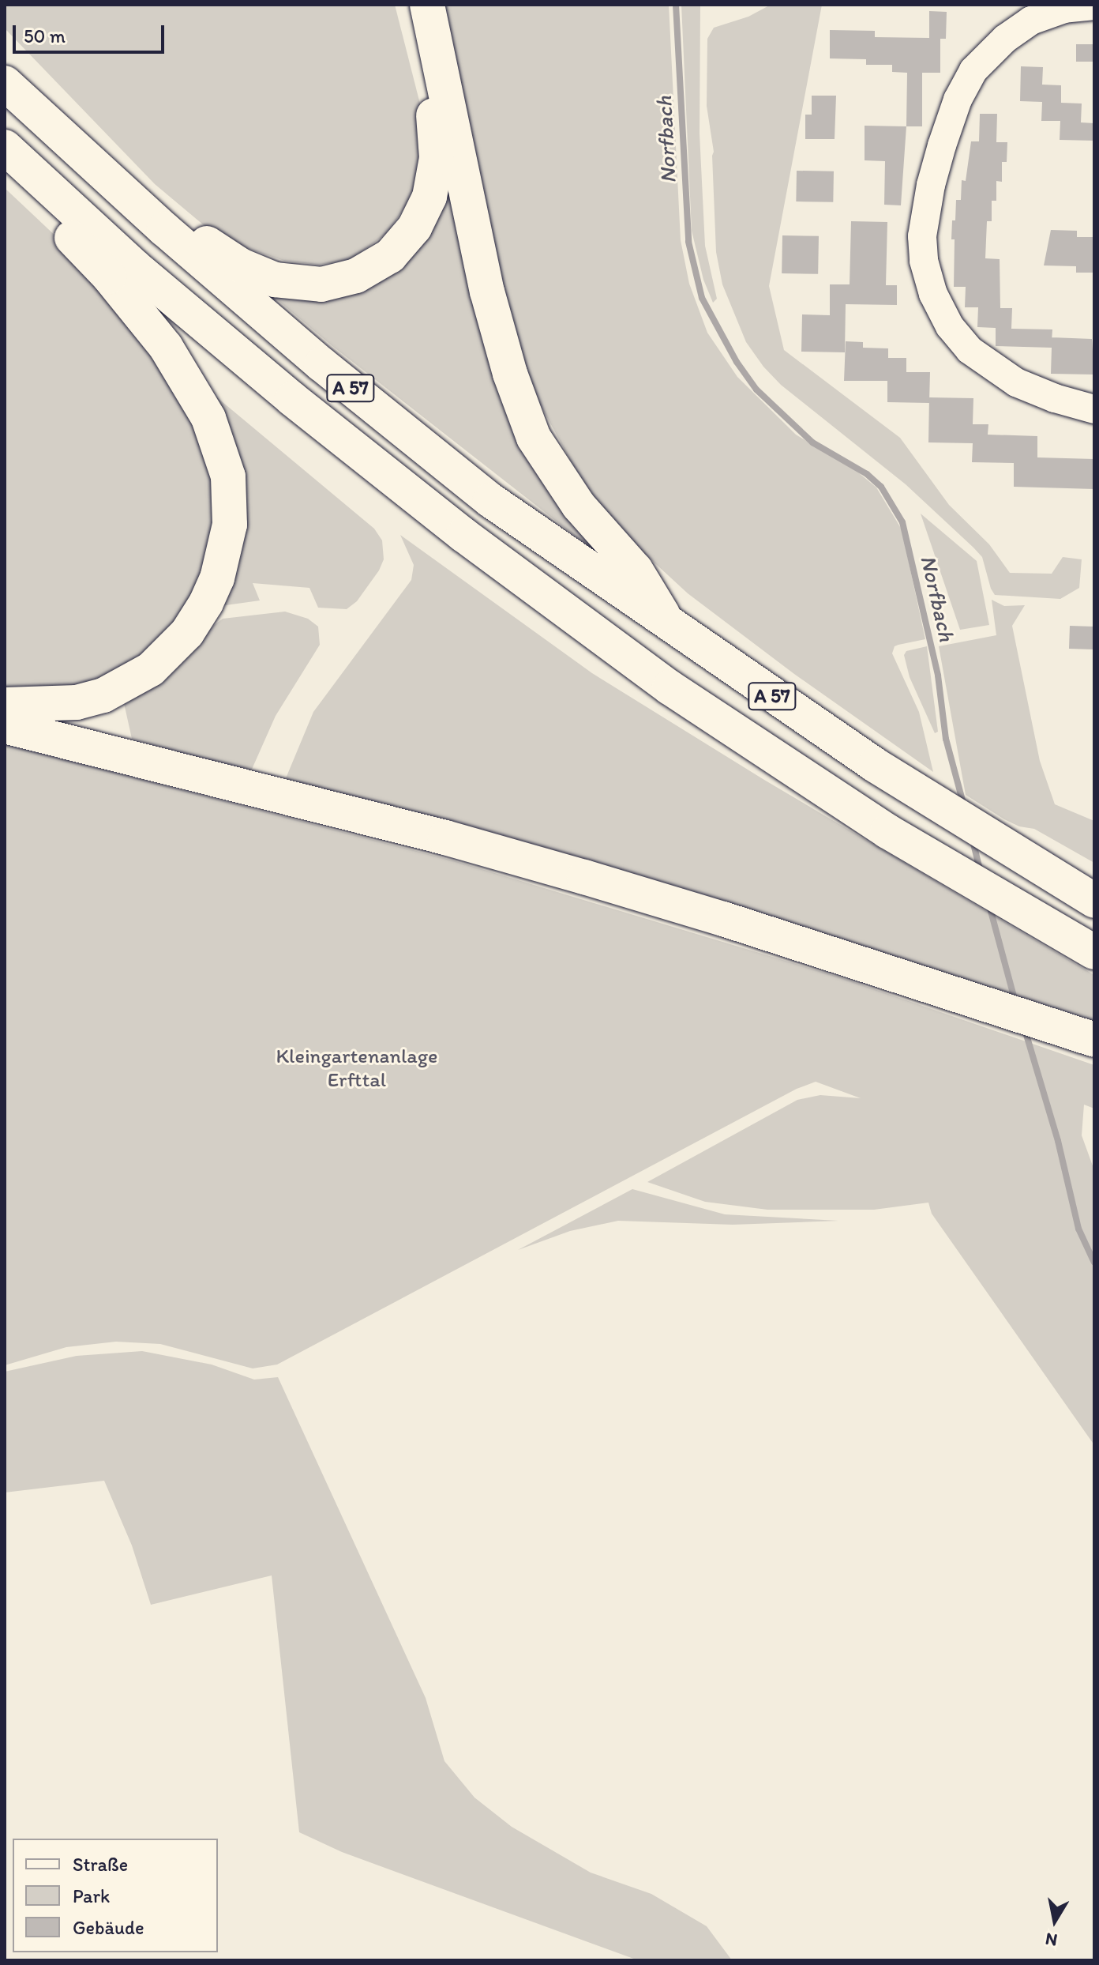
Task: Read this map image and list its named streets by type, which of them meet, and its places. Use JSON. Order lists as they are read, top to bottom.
{
  "streets": {
    "highway": ["A 57"]
  },
  "water": ["Norfbach"],
  "parks": ["Kleingartenanlage Erfttal"],
  "legend": ["Straße", "Park", "Gebäude"],
  "scale_bar": "50 m",
  "north": "bottom"
}
